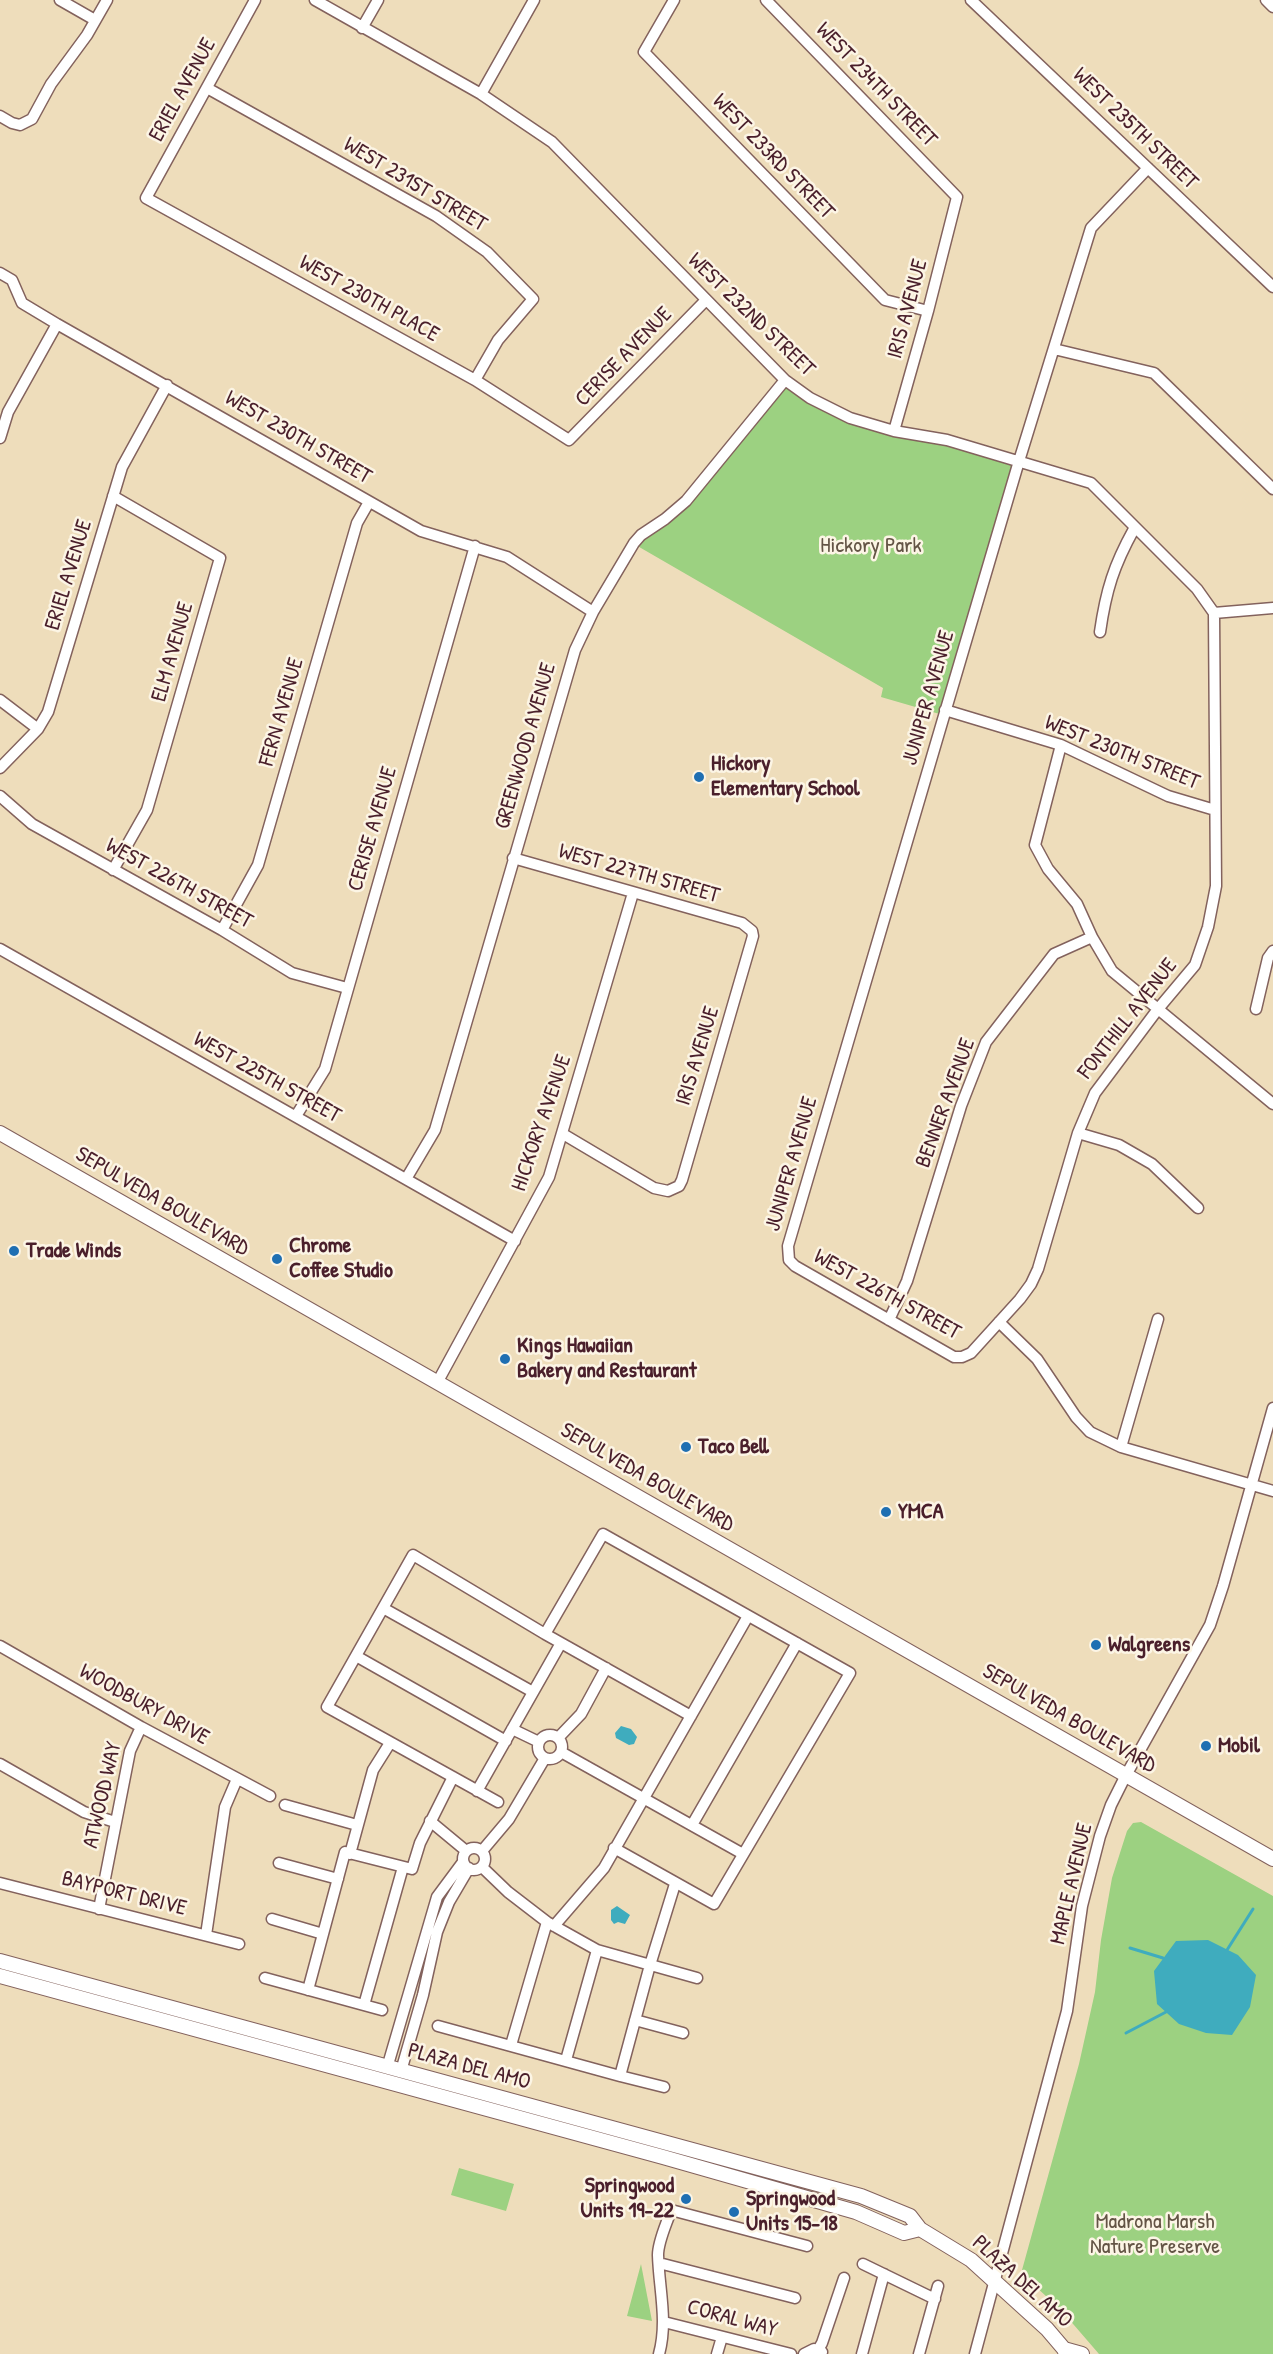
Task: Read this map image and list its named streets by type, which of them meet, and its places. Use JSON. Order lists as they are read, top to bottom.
{
  "streets": {
    "main road": ["SEPULVEDA BOULEVARD", "PLAZA DEL AMO"],
    "street": [
      "WEST 234TH STREET",
      "ERIEL AVENUE",
      "WEST 235TH STREET",
      "WEST 233RD STREET",
      "WEST 231ST STREET",
      "WEST 230TH PLACE",
      "IRIS AVENUE",
      "WEST 232ND STREET",
      "CERISE AVENUE",
      "WEST 230TH STREET",
      "ELM AVENUE",
      "JUNIPER AVENUE",
      "FERN AVENUE",
      "GREENWOOD AVENUE",
      "WEST 227TH STREET",
      "WEST 226TH STREET",
      "FONTHILL AVENUE",
      "WEST 225TH STREET",
      "BENNER AVENUE",
      "HICKORY AVENUE",
      "WOODBURY DRIVE",
      "ATWOOD WAY",
      "MAPLE AVENUE",
      "BAYPORT DRIVE",
      "CORAL WAY"
    ]
  },
  "crossings": [
    ["WEST 234TH STREET", "IRIS AVENUE"],
    ["ERIEL AVENUE", "WEST 231ST STREET"],
    ["ERIEL AVENUE", "WEST 230TH PLACE"],
    ["ERIEL AVENUE", "WEST 230TH STREET"],
    ["ERIEL AVENUE", "ELM AVENUE"],
    ["WEST 235TH STREET", "JUNIPER AVENUE"],
    ["WEST 233RD STREET", "IRIS AVENUE"],
    ["WEST 231ST STREET", "WEST 230TH PLACE"],
    ["WEST 230TH PLACE", "CERISE AVENUE"],
    ["IRIS AVENUE", "WEST 232ND STREET"],
    ["IRIS AVENUE", "WEST 227TH STREET"],
    ["IRIS AVENUE", "HICKORY AVENUE"],
    ["WEST 232ND STREET", "CERISE AVENUE"],
    ["WEST 232ND STREET", "JUNIPER AVENUE"],
    ["WEST 232ND STREET", "GREENWOOD AVENUE"],
    ["WEST 232ND STREET", "FONTHILL AVENUE"],
    ["CERISE AVENUE", "WEST 230TH STREET"],
    ["CERISE AVENUE", "WEST 226TH STREET"],
    ["CERISE AVENUE", "WEST 225TH STREET"],
    ["WEST 230TH STREET", "JUNIPER AVENUE"],
    ["WEST 230TH STREET", "FERN AVENUE"],
    ["WEST 230TH STREET", "GREENWOOD AVENUE"],
    ["WEST 230TH STREET", "FONTHILL AVENUE"],
    ["ELM AVENUE", "WEST 226TH STREET"],
    ["JUNIPER AVENUE", "WEST 226TH STREET"],
    ["FERN AVENUE", "WEST 226TH STREET"],
    ["GREENWOOD AVENUE", "WEST 227TH STREET"],
    ["GREENWOOD AVENUE", "WEST 225TH STREET"],
    ["WEST 227TH STREET", "HICKORY AVENUE"],
    ["WEST 226TH STREET", "FONTHILL AVENUE"],
    ["WEST 226TH STREET", "BENNER AVENUE"],
    ["WEST 225TH STREET", "HICKORY AVENUE"],
    ["HICKORY AVENUE", "SEPULVEDA BOULEVARD"],
    ["SEPULVEDA BOULEVARD", "MAPLE AVENUE"],
    ["WOODBURY DRIVE", "ATWOOD WAY"],
    ["ATWOOD WAY", "BAYPORT DRIVE"],
    ["MAPLE AVENUE", "PLAZA DEL AMO"]
  ],
  "parks": ["Hickory Park", "Madrona Marsh Nature Preserve"],
  "places": [
    "Hickory Elementary School",
    "Trade Winds",
    "Chrome Coffee Studio",
    "Kings Hawaiian Bakery and Restaurant",
    "Taco Bell",
    "YMCA",
    "Walgreens",
    "Mobil",
    "Springwood Units 19-22",
    "Springwood Units 15-18"
  ]
}
